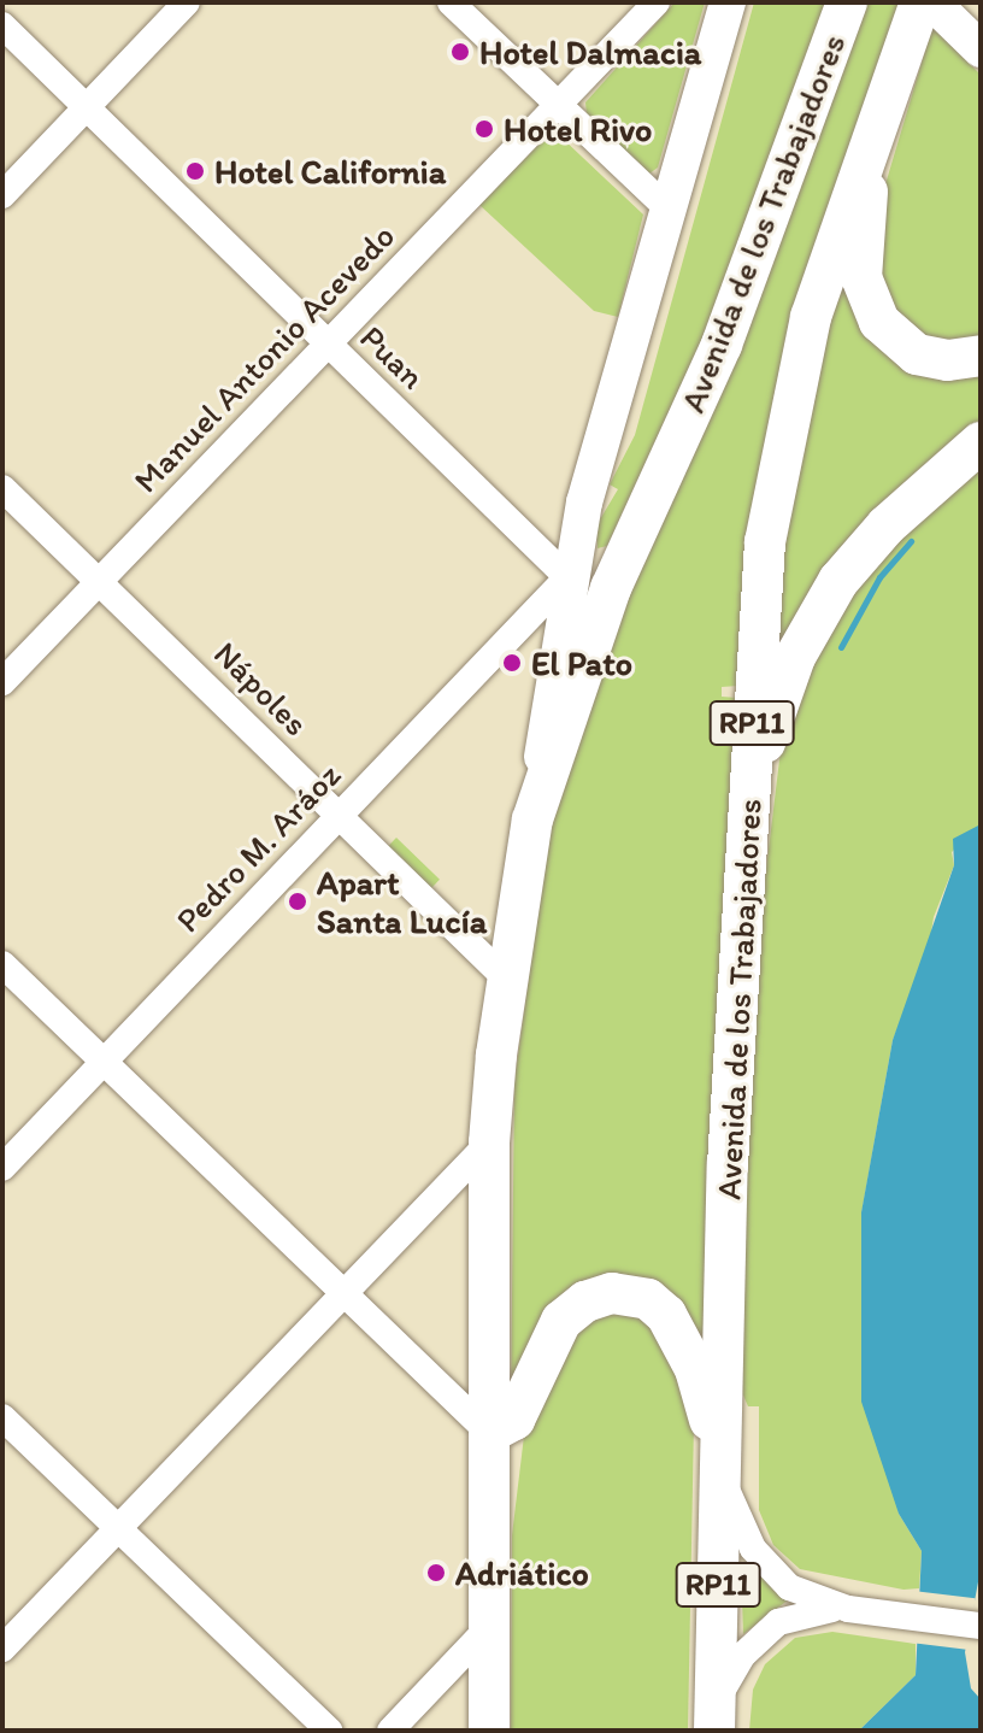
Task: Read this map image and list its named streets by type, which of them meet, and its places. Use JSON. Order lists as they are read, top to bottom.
{
  "streets": {
    "main road": ["Avenida de los Trabajadores", "RP11"],
    "street": [
      "Puan",
      "Manuel Antonio Acevedo",
      "Nápoles",
      "Pedro M. Aráoz"
    ]
  },
  "crossings": [
    ["Avenida de los Trabajadores", "Puan"],
    ["Avenida de los Trabajadores", "Nápoles"],
    ["Avenida de los Trabajadores", "Pedro M. Aráoz"],
    ["Puan", "Manuel Antonio Acevedo"],
    ["Puan", "Pedro M. Aráoz"],
    ["Manuel Antonio Acevedo", "Nápoles"],
    ["Nápoles", "Pedro M. Aráoz"]
  ],
  "places": [
    "Hotel Dalmacia",
    "Hotel Rivo",
    "Hotel California",
    "El Pato",
    "Apart Santa Lucía",
    "Adriático"
  ]
}
